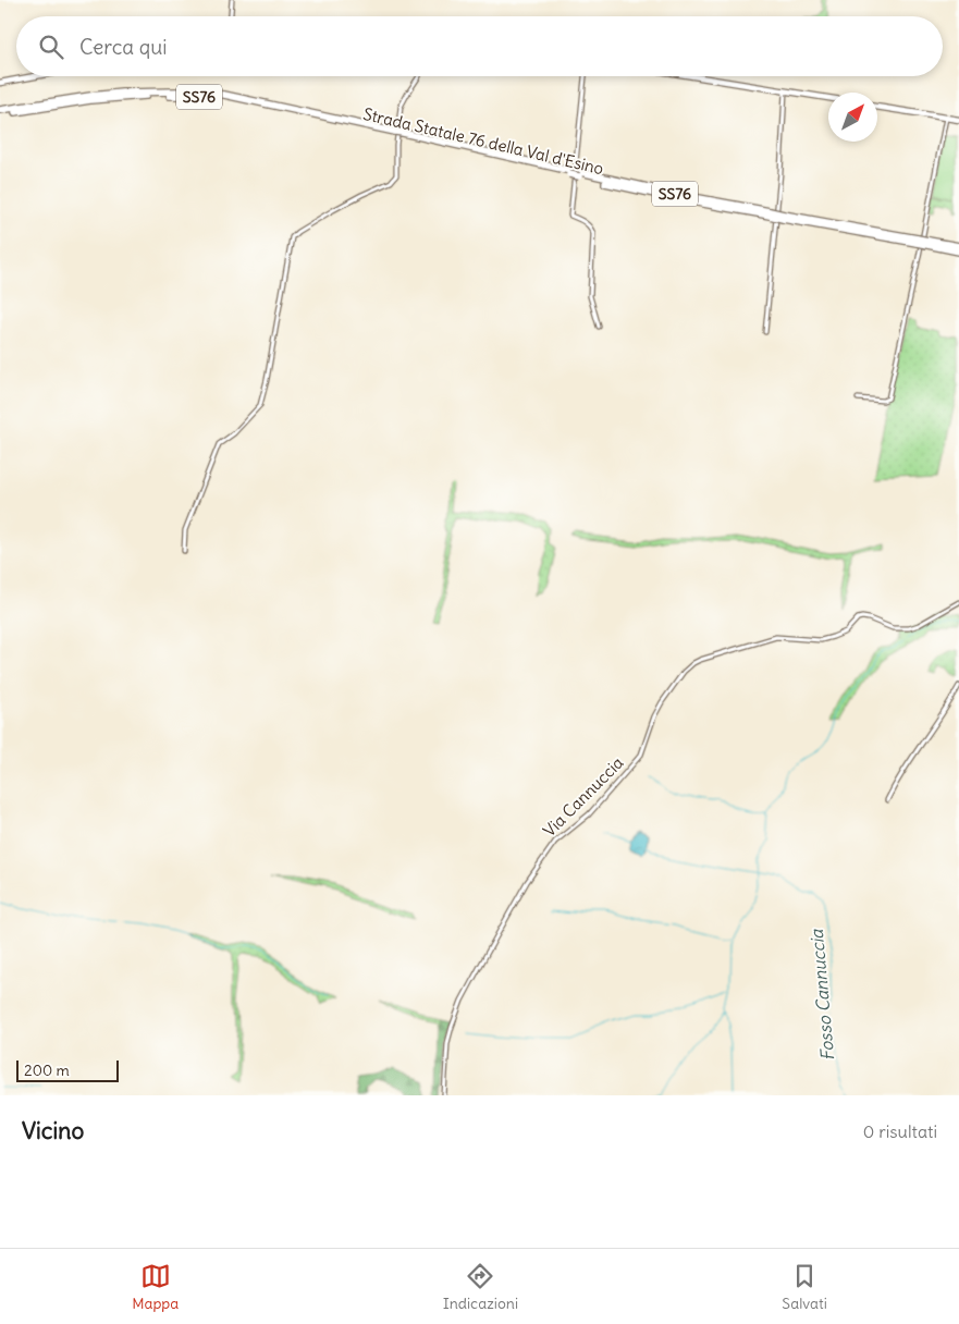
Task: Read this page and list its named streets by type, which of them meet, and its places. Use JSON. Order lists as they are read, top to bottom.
{
  "streets": {
    "highway": ["SS76", "Strada Statale 76 della Val d'Esino"],
    "street": ["Via Cannuccia"]
  },
  "water": ["Fosso Cannuccia"],
  "scale_bar": "200 m",
  "north": "top right",
  "page": {
    "search": "Cerca qui",
    "scale": "200 m",
    "heading": ["Vicino", "0 risultati"],
    "nav": ["Mappa", "Indicazioni", "Salvati"]
  }
}
